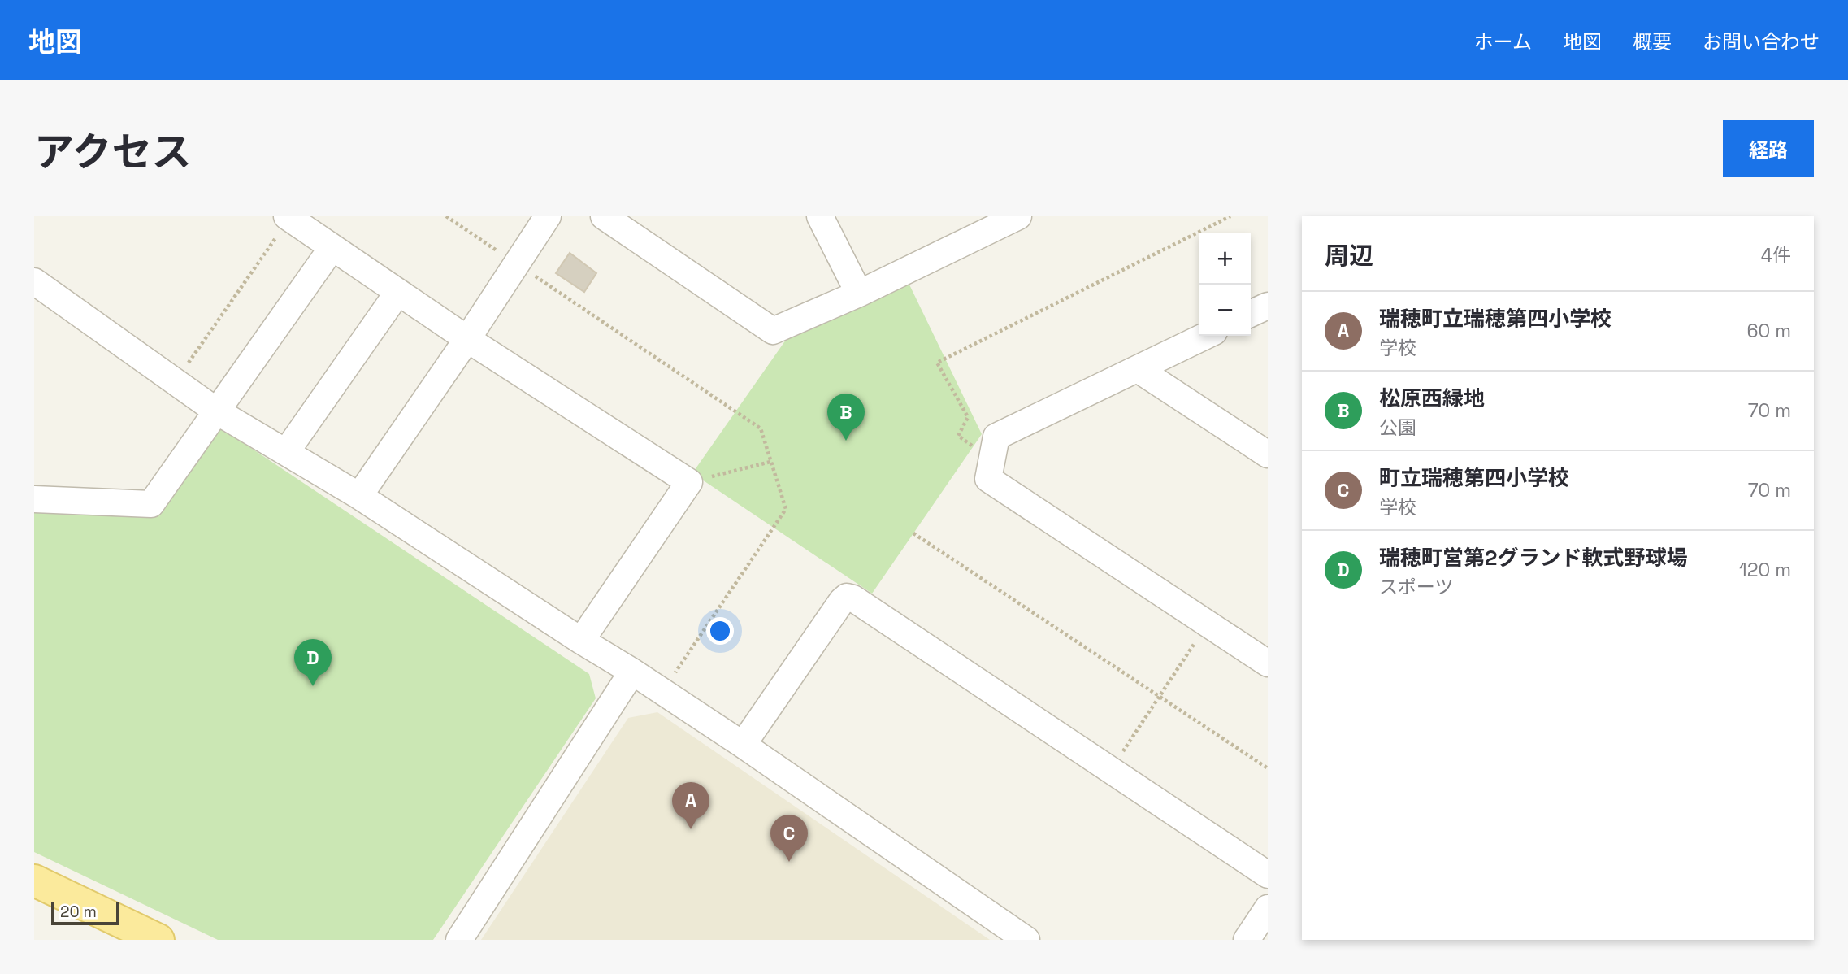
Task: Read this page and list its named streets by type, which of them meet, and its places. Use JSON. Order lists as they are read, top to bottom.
{
  "scale_bar": "20 m",
  "page": {
    "header": "地図",
    "nav": [
      "ホーム",
      "地図",
      "概要",
      "お問い合わせ"
    ],
    "title": "アクセス",
    "buttons": "経路",
    "heading": ["周辺", "4件"],
    "map_buttons": ["+", "−"],
    "list": [
      {
        "mark": "A",
        "name": "瑞穂町立瑞穂第四小学校",
        "note": "学校",
        "value": "60 m"
      },
      {
        "mark": "B",
        "name": "松原西緑地",
        "note": "公園",
        "value": "70 m"
      },
      {
        "mark": "C",
        "name": "町立瑞穂第四小学校",
        "note": "学校",
        "value": "70 m"
      },
      {
        "mark": "D",
        "name": "瑞穂町営第2グランド軟式野球場",
        "note": "スポーツ",
        "value": "120 m"
      }
    ],
    "pins": [
      "B",
      "D",
      "A",
      "C"
    ],
    "scale": "20 m"
  }
}
